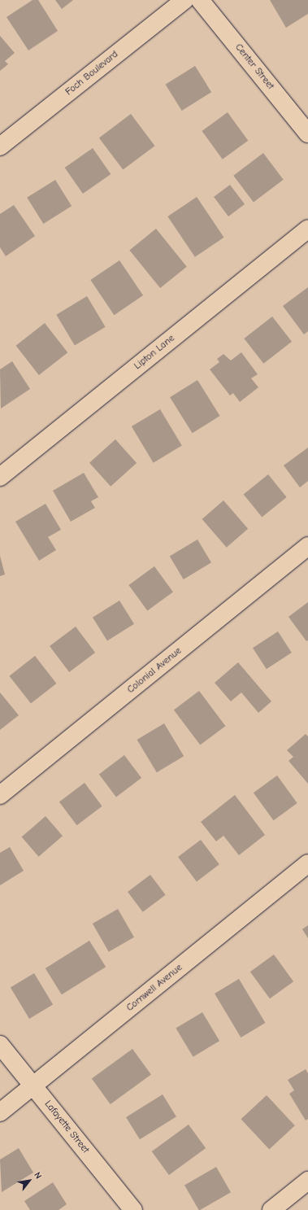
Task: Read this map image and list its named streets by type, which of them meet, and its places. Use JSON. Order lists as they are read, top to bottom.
{
  "streets": {
    "street": [
      "Center Street",
      "Foch Boulevard",
      "Lipton Lane",
      "Colonial Avenue",
      "Cornwell Avenue",
      "Lafayette Street"
    ]
  },
  "crossings": [
    ["Cornwell Avenue", "Lafayette Street"]
  ],
  "north": "top right"
}
